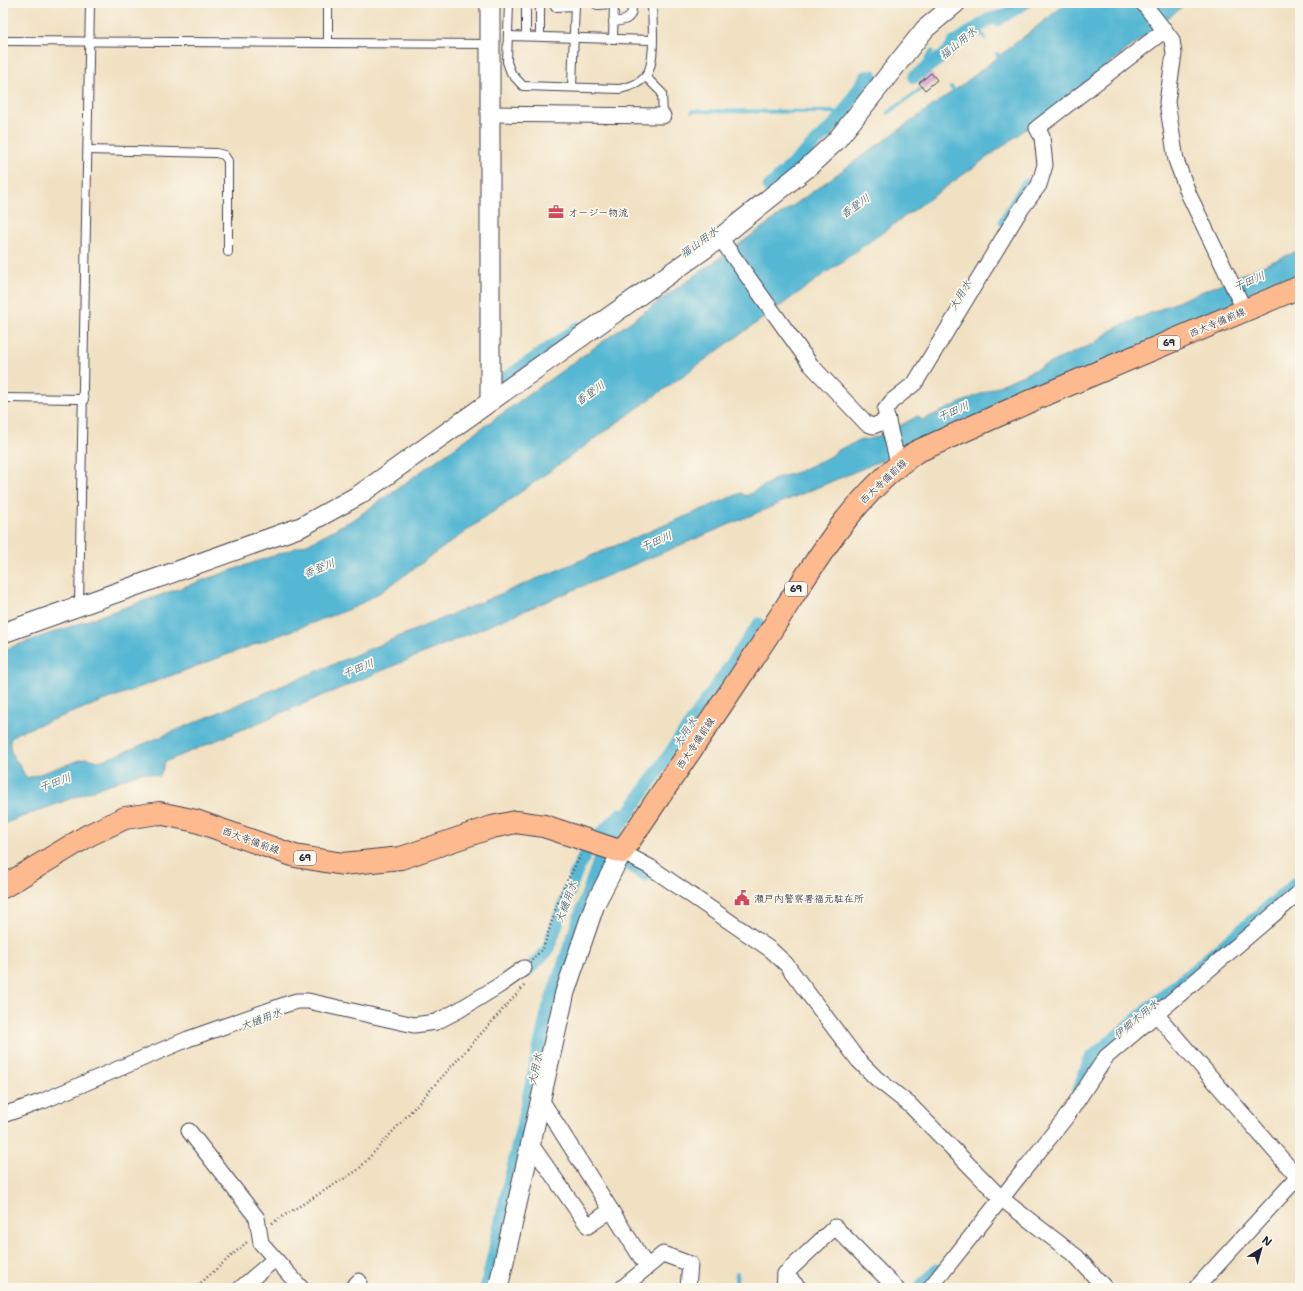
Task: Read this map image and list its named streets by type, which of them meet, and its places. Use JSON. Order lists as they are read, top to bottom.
{
  "streets": {
    "main road": ["西大寺備前線", "69"]
  },
  "water": [
    "福山用水",
    "香登川",
    "干田川",
    "大用水",
    "大樋用水",
    "伊郷木用水"
  ],
  "places": {
    "office": ["オージー物流"],
    "public building": ["瀬戸内警察署福元駐在所"]
  },
  "north": "top right"
}
